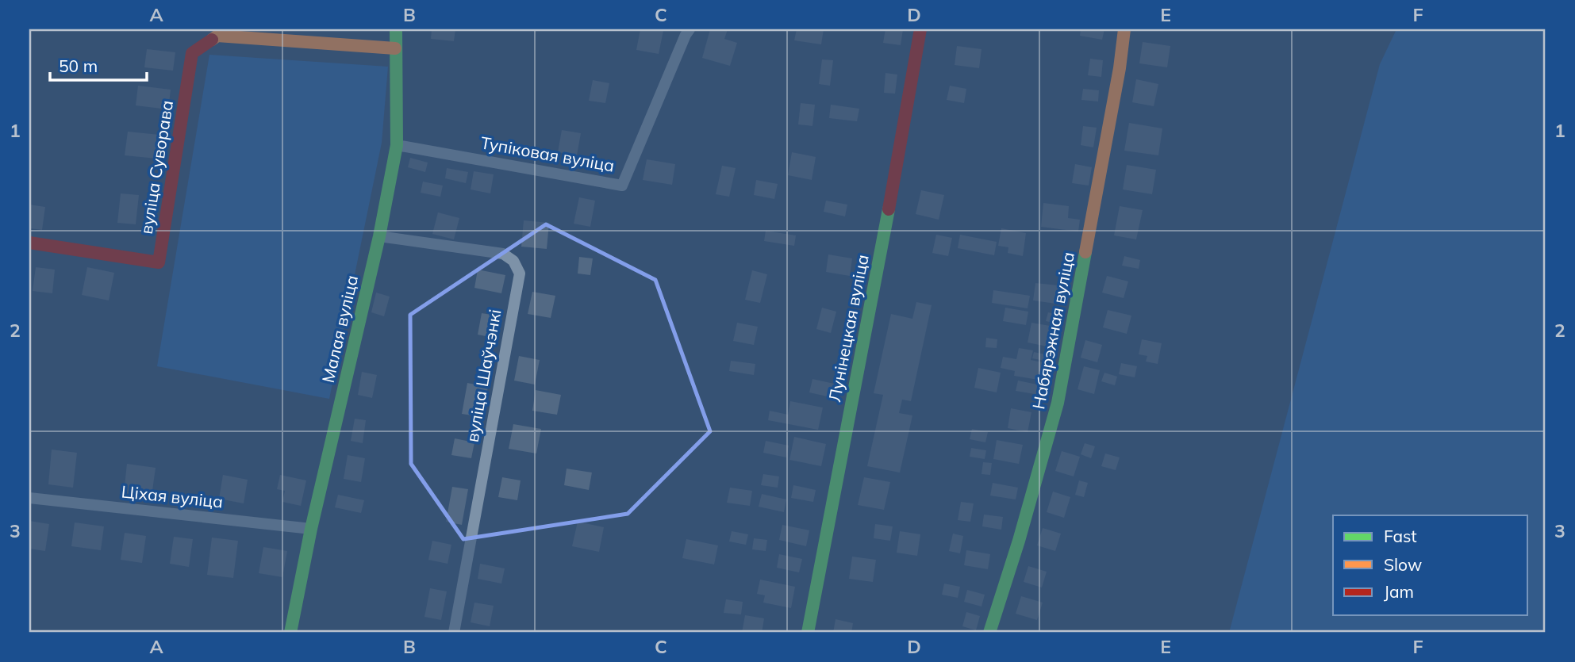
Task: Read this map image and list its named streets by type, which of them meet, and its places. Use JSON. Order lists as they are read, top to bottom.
{
  "streets": {
    "street": [
      "Тупіковая вуліца",
      "вуліца Суворава",
      "Лунінецкая вуліца",
      "Малая вуліца",
      "Набярэжная вуліца",
      "вуліца Шаўчэнкі",
      "Ціхая вуліца"
    ]
  },
  "crossings": [
    ["Тупіковая вуліца", "Малая вуліца"],
    ["вуліца Суворава", "Малая вуліца"],
    ["Малая вуліца", "вуліца Шаўчэнкі"],
    ["Малая вуліца", "Ціхая вуліца"]
  ],
  "legend": ["Fast", "Slow", "Jam"],
  "scale_bar": "50 m",
  "grid": {
    "columns": [
      "A",
      "B",
      "C",
      "D",
      "E",
      "F"
    ],
    "rows": ["1", "2", "3"]
  }
}
